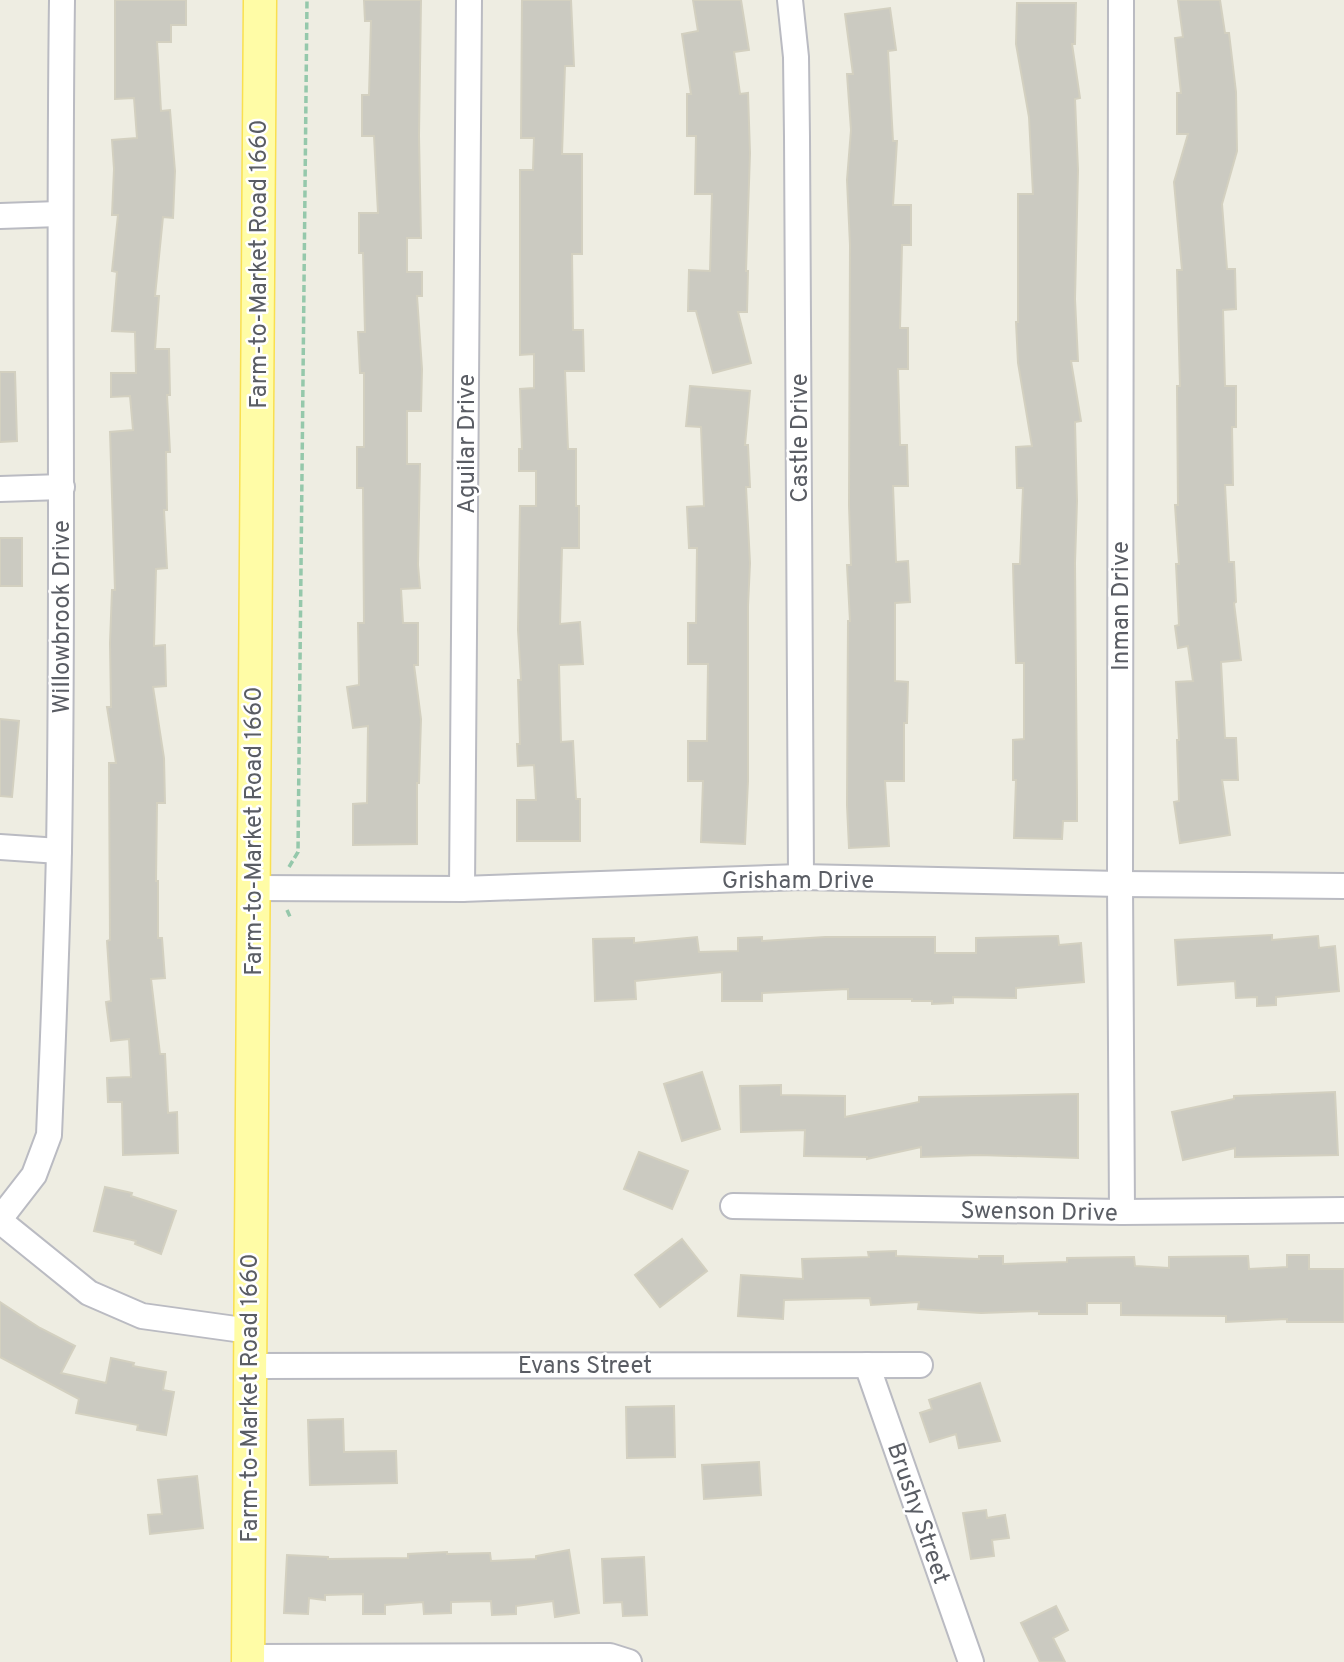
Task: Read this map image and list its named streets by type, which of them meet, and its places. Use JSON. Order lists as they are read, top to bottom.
{
  "streets": {
    "main road": ["Farm-to-Market Road 1660"],
    "street": [
      "Castle Drive",
      "Aguilar Drive",
      "Inman Drive",
      "Willowbrook Drive",
      "Grisham Drive",
      "Swenson Drive",
      "Evans Street",
      "Brushy Street"
    ]
  },
  "crossings": [
    ["Farm-to-Market Road 1660", "Grisham Drive"],
    ["Farm-to-Market Road 1660", "Evans Street"],
    ["Castle Drive", "Grisham Drive"],
    ["Aguilar Drive", "Grisham Drive"],
    ["Inman Drive", "Grisham Drive"],
    ["Inman Drive", "Swenson Drive"],
    ["Evans Street", "Brushy Street"]
  ]
}
